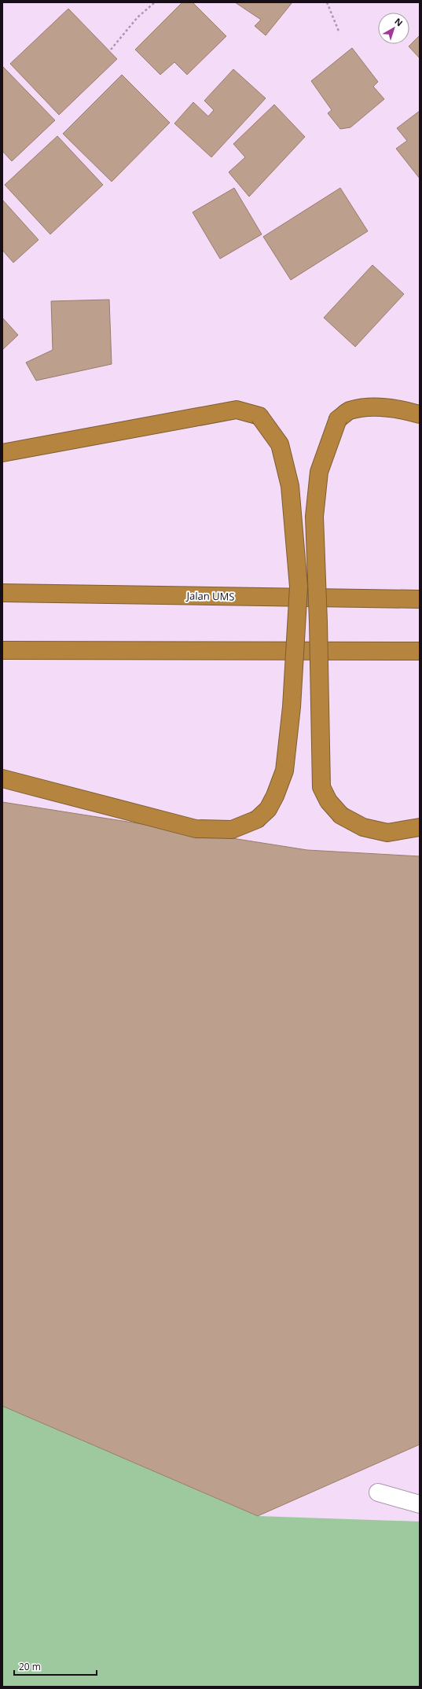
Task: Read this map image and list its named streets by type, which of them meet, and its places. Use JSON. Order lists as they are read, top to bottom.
{
  "streets": {
    "highway": ["Jalan UMS"]
  },
  "scale_bar": "20 m",
  "north": "top right"
}
